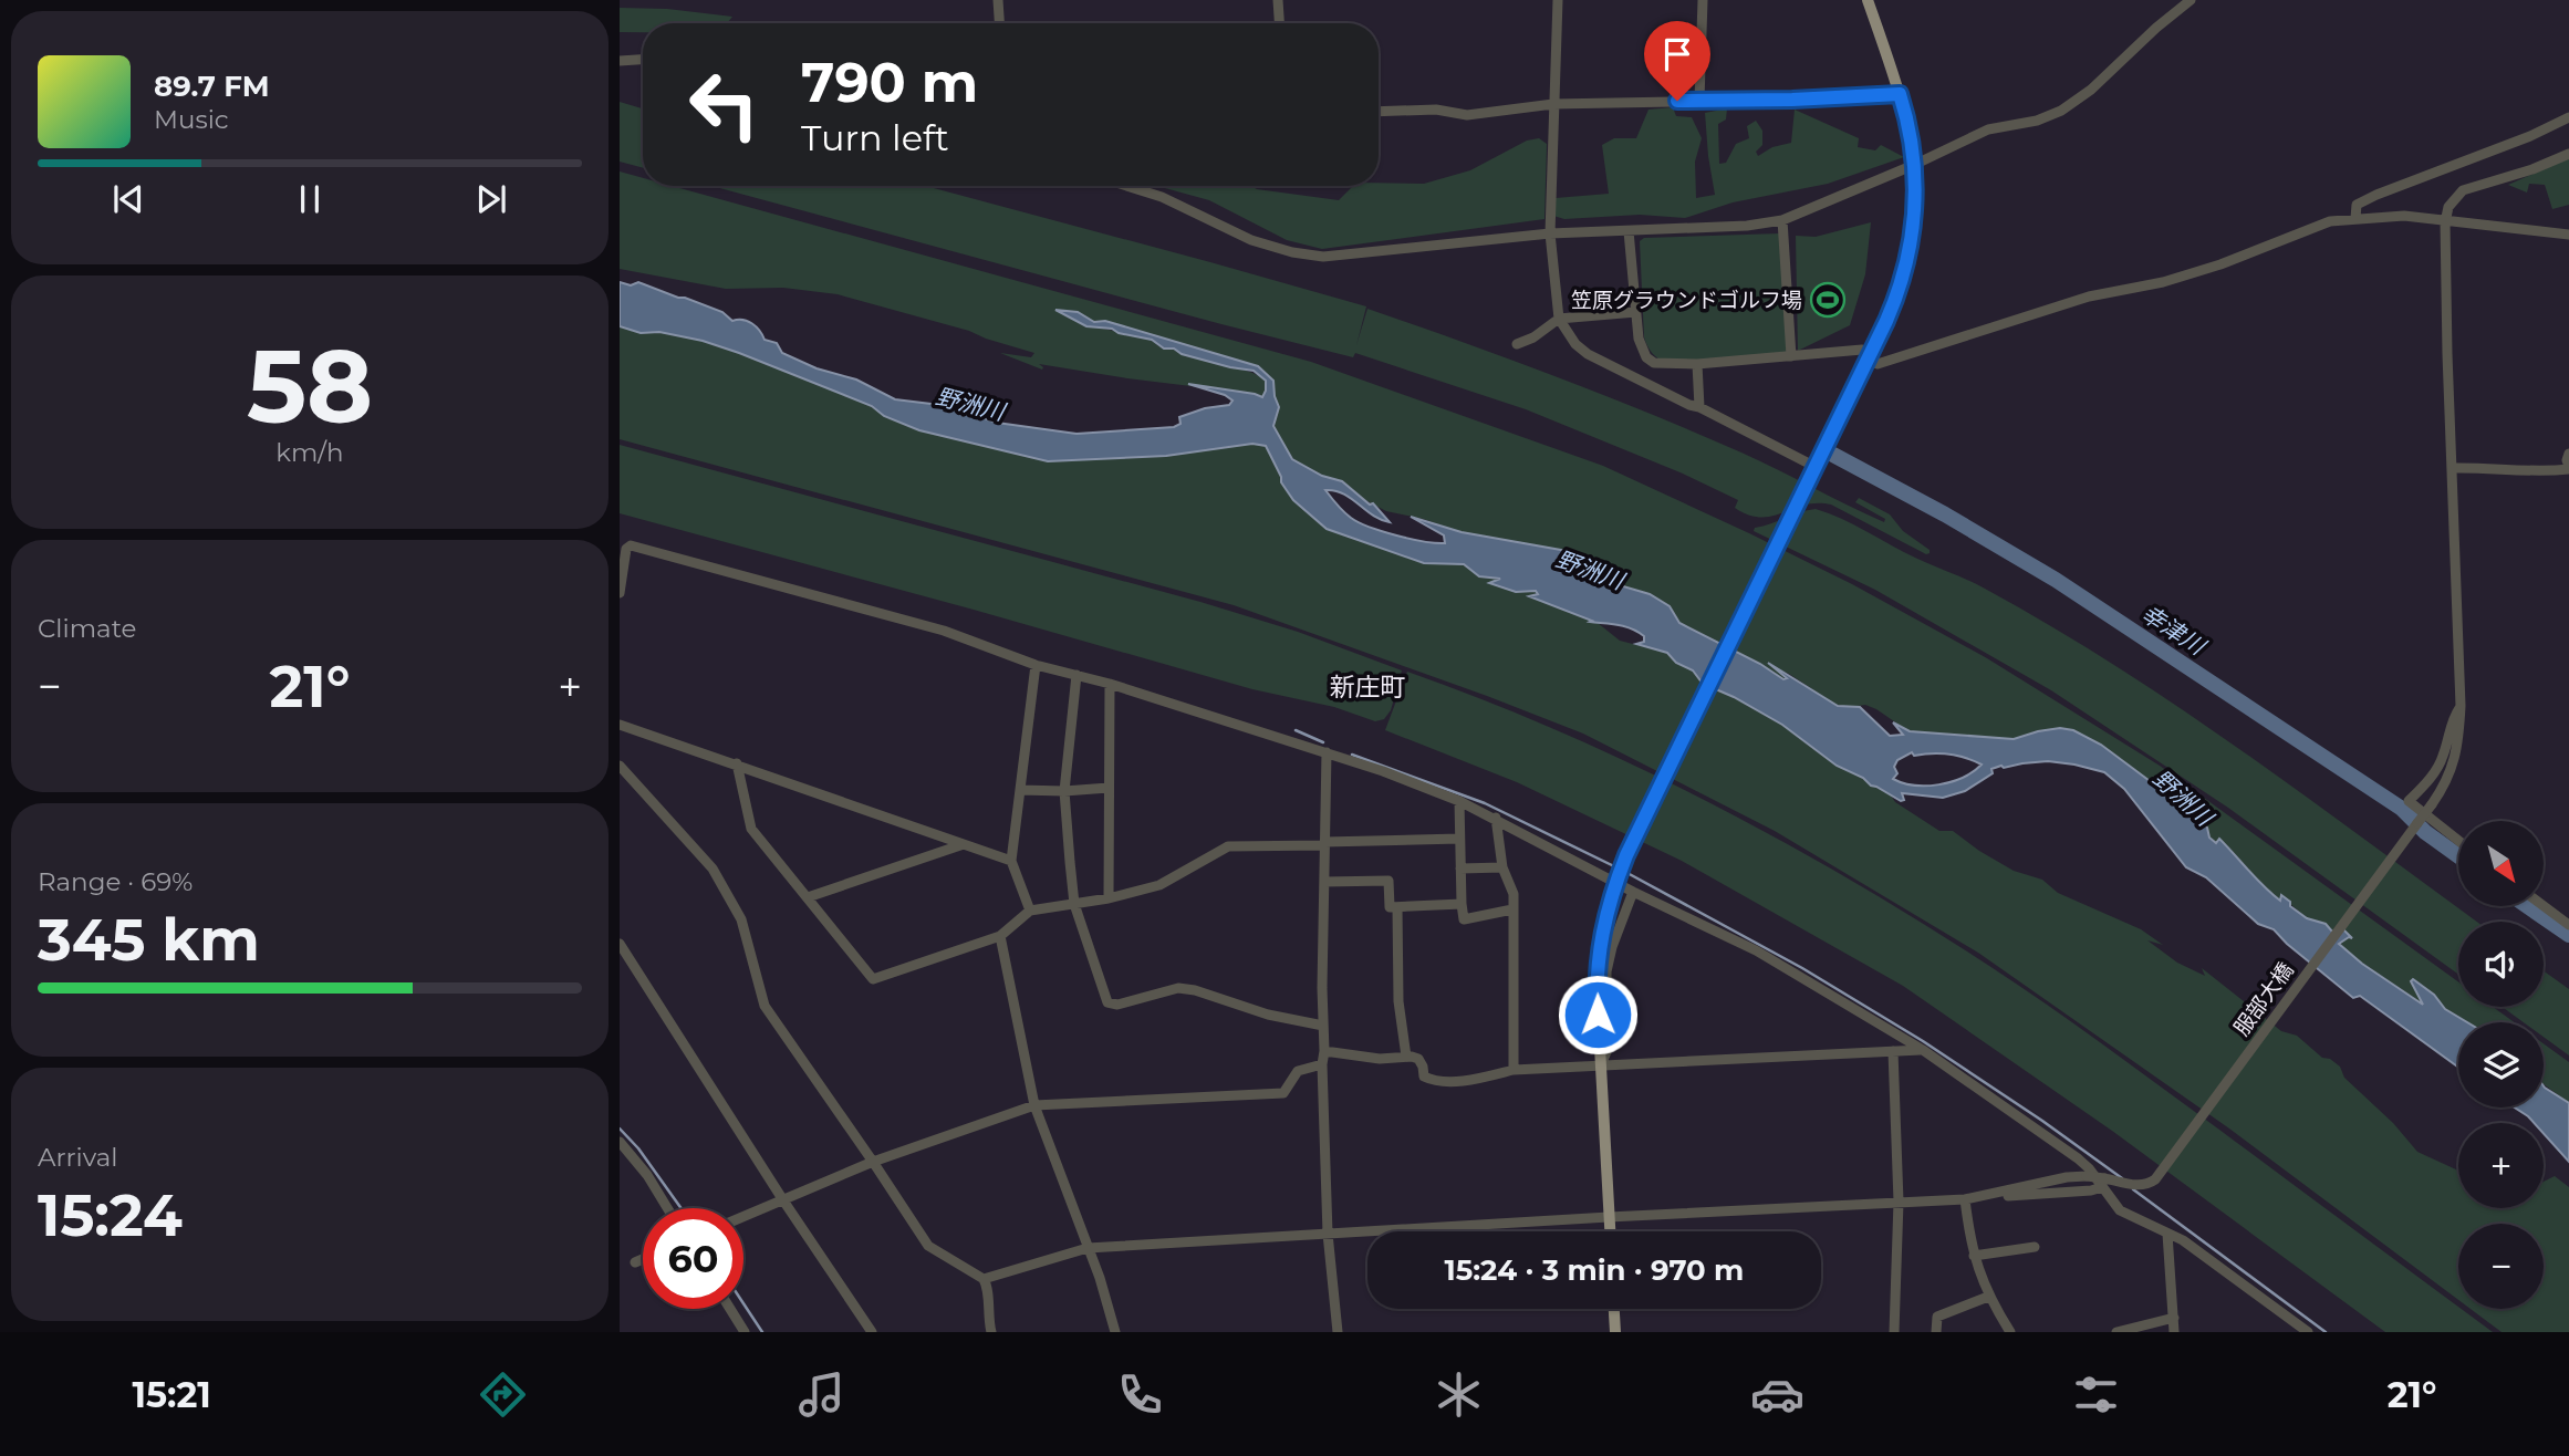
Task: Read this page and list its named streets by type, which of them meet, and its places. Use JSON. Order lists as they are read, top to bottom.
{
  "streets": {
    "street": ["服部大橋"]
  },
  "districts": ["新庄町"],
  "water": ["野洲川", "幸津川"],
  "places": {
    "sports": ["笠原グラウンドゴルフ場"]
  },
  "north": "bottom right",
  "page": {
    "turn": ["790 m", "Turn left"],
    "song": ["89.7 FM", "Music"],
    "tile": [
      ["58", "km/h"],
      "Climate",
      ["Range · 69%", "345 km"],
      ["Arrival", "15:24"]
    ],
    "heat": ["−", "21°", "+"],
    "map_buttons": ["+", "−"],
    "limit": "60",
    "trip": "15:24 · 3 min · 970 m",
    "tabs": ["15:21", "21°"]
  }
}
